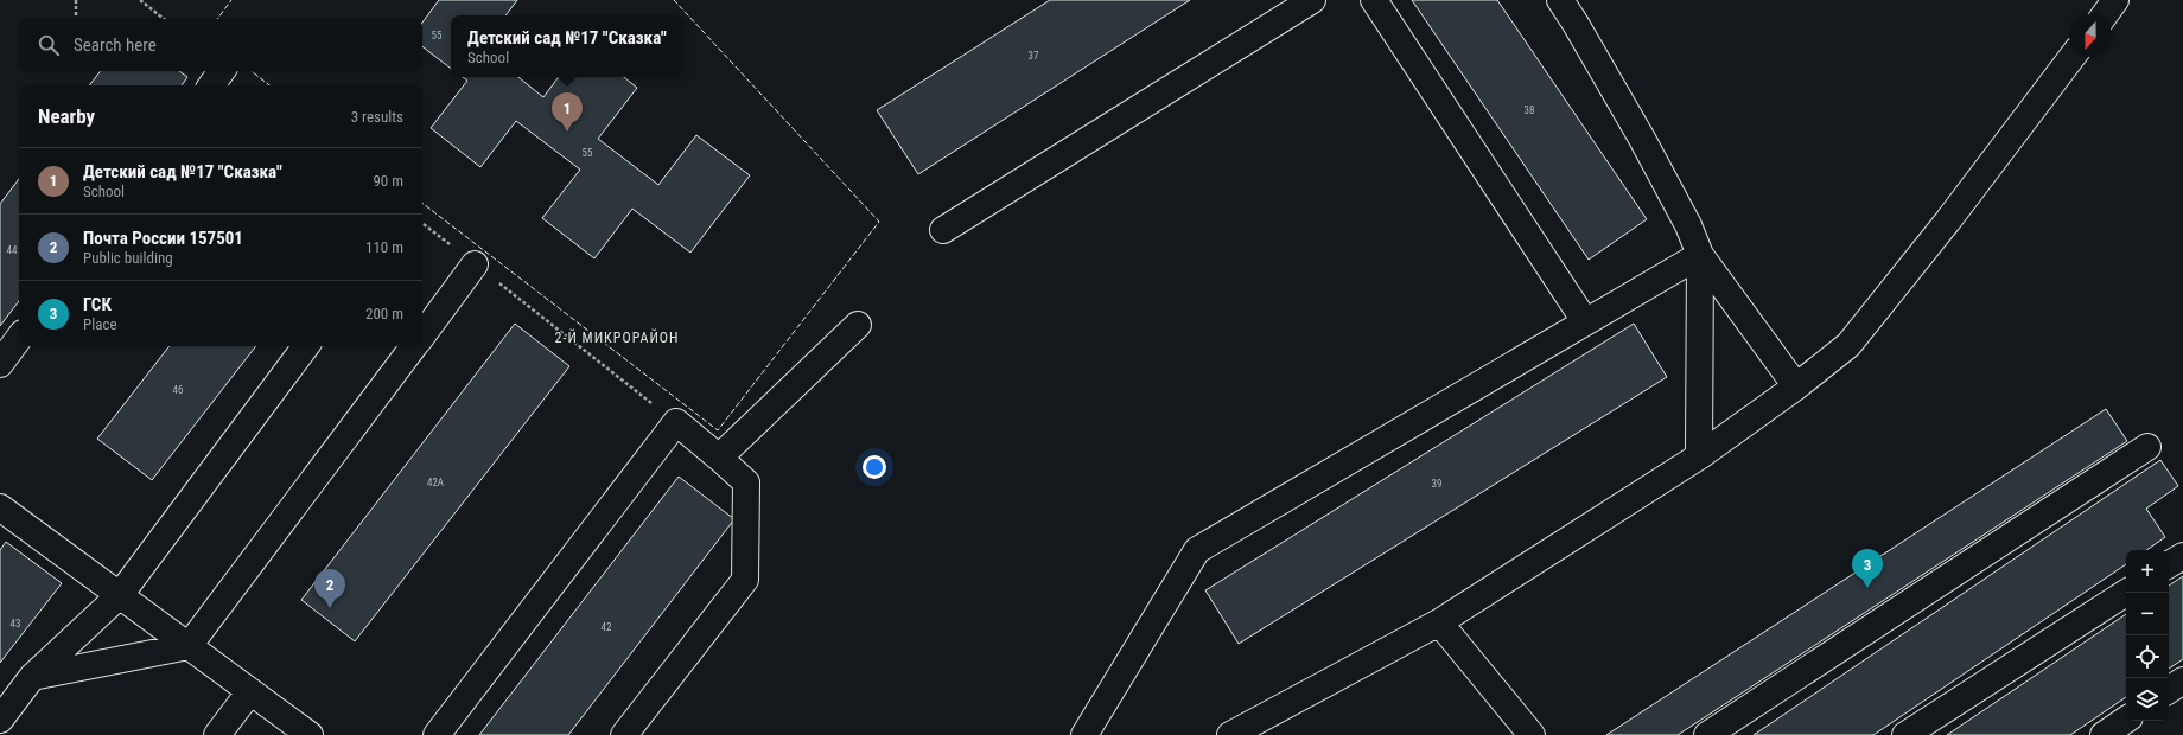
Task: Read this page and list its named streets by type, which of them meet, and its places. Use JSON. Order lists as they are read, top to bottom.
{
  "districts": ["2-Й МИКРОРАЙОН"],
  "house_numbers": [
    "55",
    "37",
    "38",
    "55",
    "44",
    "46",
    "42А",
    "39",
    "43",
    "42"
  ],
  "north": "bottom",
  "page": {
    "popup": ["Детский сад №17 \"Сказка\"", "School"],
    "search": "Search here",
    "heading": ["Nearby", "3 results"],
    "pins": ["1", "3", "2"],
    "list": [
      {
        "mark": "1",
        "name": "Детский сад №17 \"Сказка\"",
        "note": "School",
        "value": "90 m"
      },
      {
        "mark": "2",
        "name": "Почта России 157501",
        "note": "Public building",
        "value": "110 m"
      },
      {
        "mark": "3",
        "name": "ГСК",
        "note": "Place",
        "value": "200 m"
      }
    ],
    "map_buttons": ["+", "−"]
  }
}
